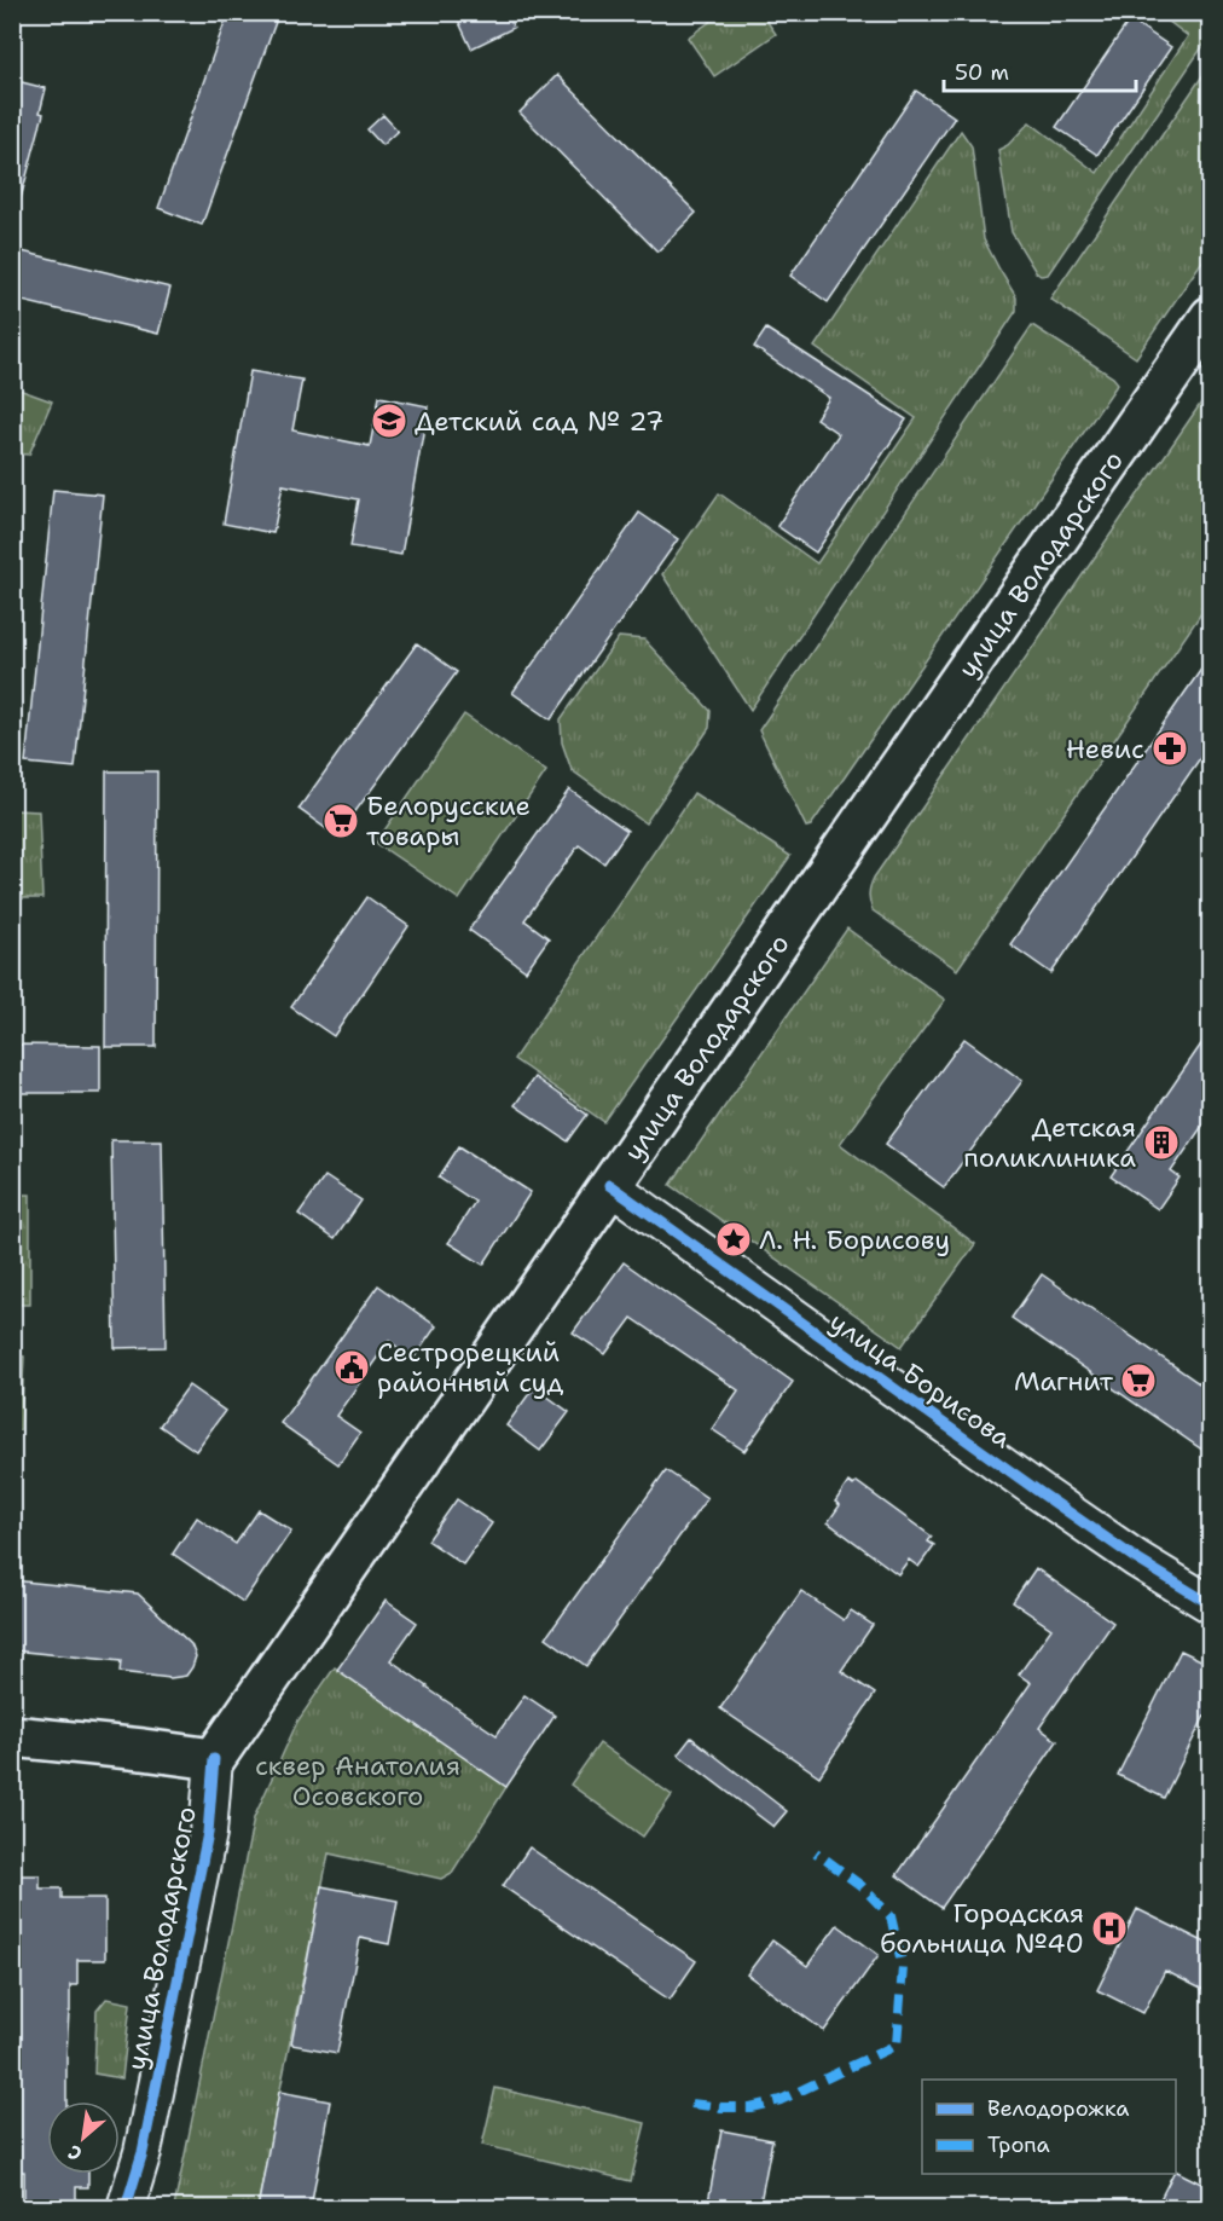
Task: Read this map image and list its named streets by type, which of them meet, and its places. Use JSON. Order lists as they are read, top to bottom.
{
  "streets": {
    "main road": ["улица Володарского"],
    "street": ["улица Борисова"]
  },
  "crossings": [
    ["улица Володарского", "улица Борисова"]
  ],
  "parks": ["сквер Анатолия Осовского"],
  "places": {
    "school or university": ["Детский сад № 27"],
    "pharmacy": ["Невис"],
    "supermarket": ["Белорусские товары", "Магнит"],
    "building": ["Детская поликлиника"],
    "place": ["Л. Н. Борисову"],
    "public building": ["Сестрорецкий районный суд"],
    "hospital": ["Городская больница №40"]
  },
  "legend": ["Велодорожка", "Тропа"],
  "scale_bar": "50 m",
  "north": "bottom left"
}
